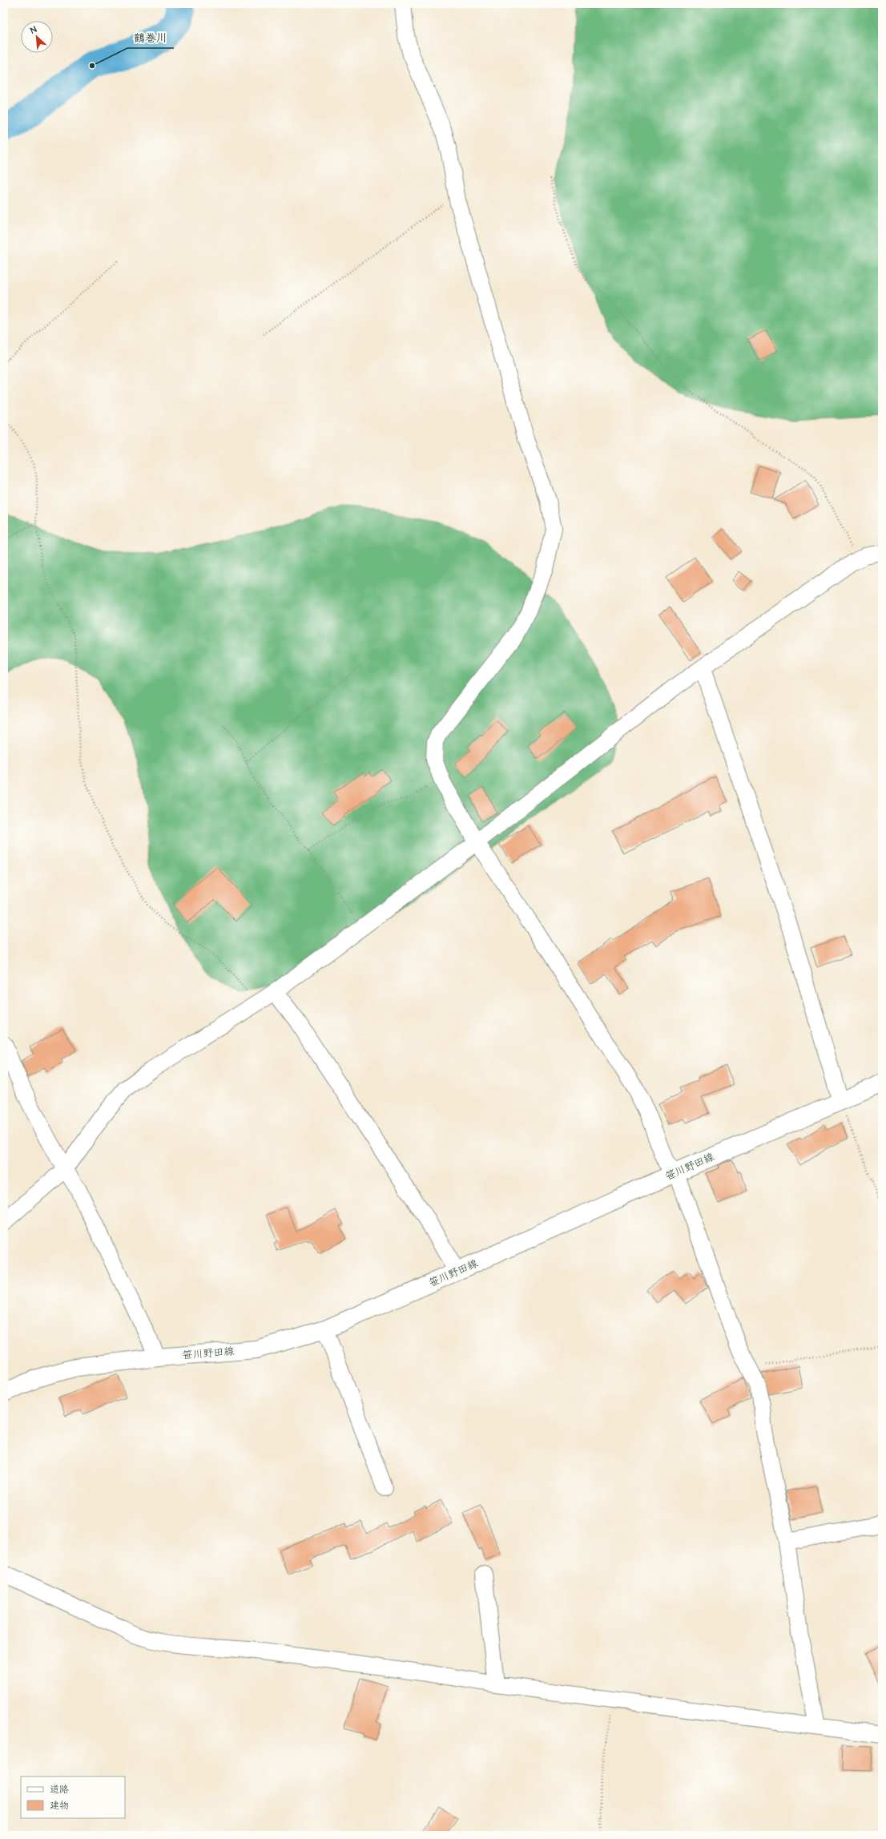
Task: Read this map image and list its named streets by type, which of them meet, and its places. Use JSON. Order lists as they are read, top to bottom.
{
  "streets": {
    "street": ["笹川野田線"]
  },
  "places": ["鶴巻川"],
  "legend": ["道路", "建物"],
  "north": "top left"
}
